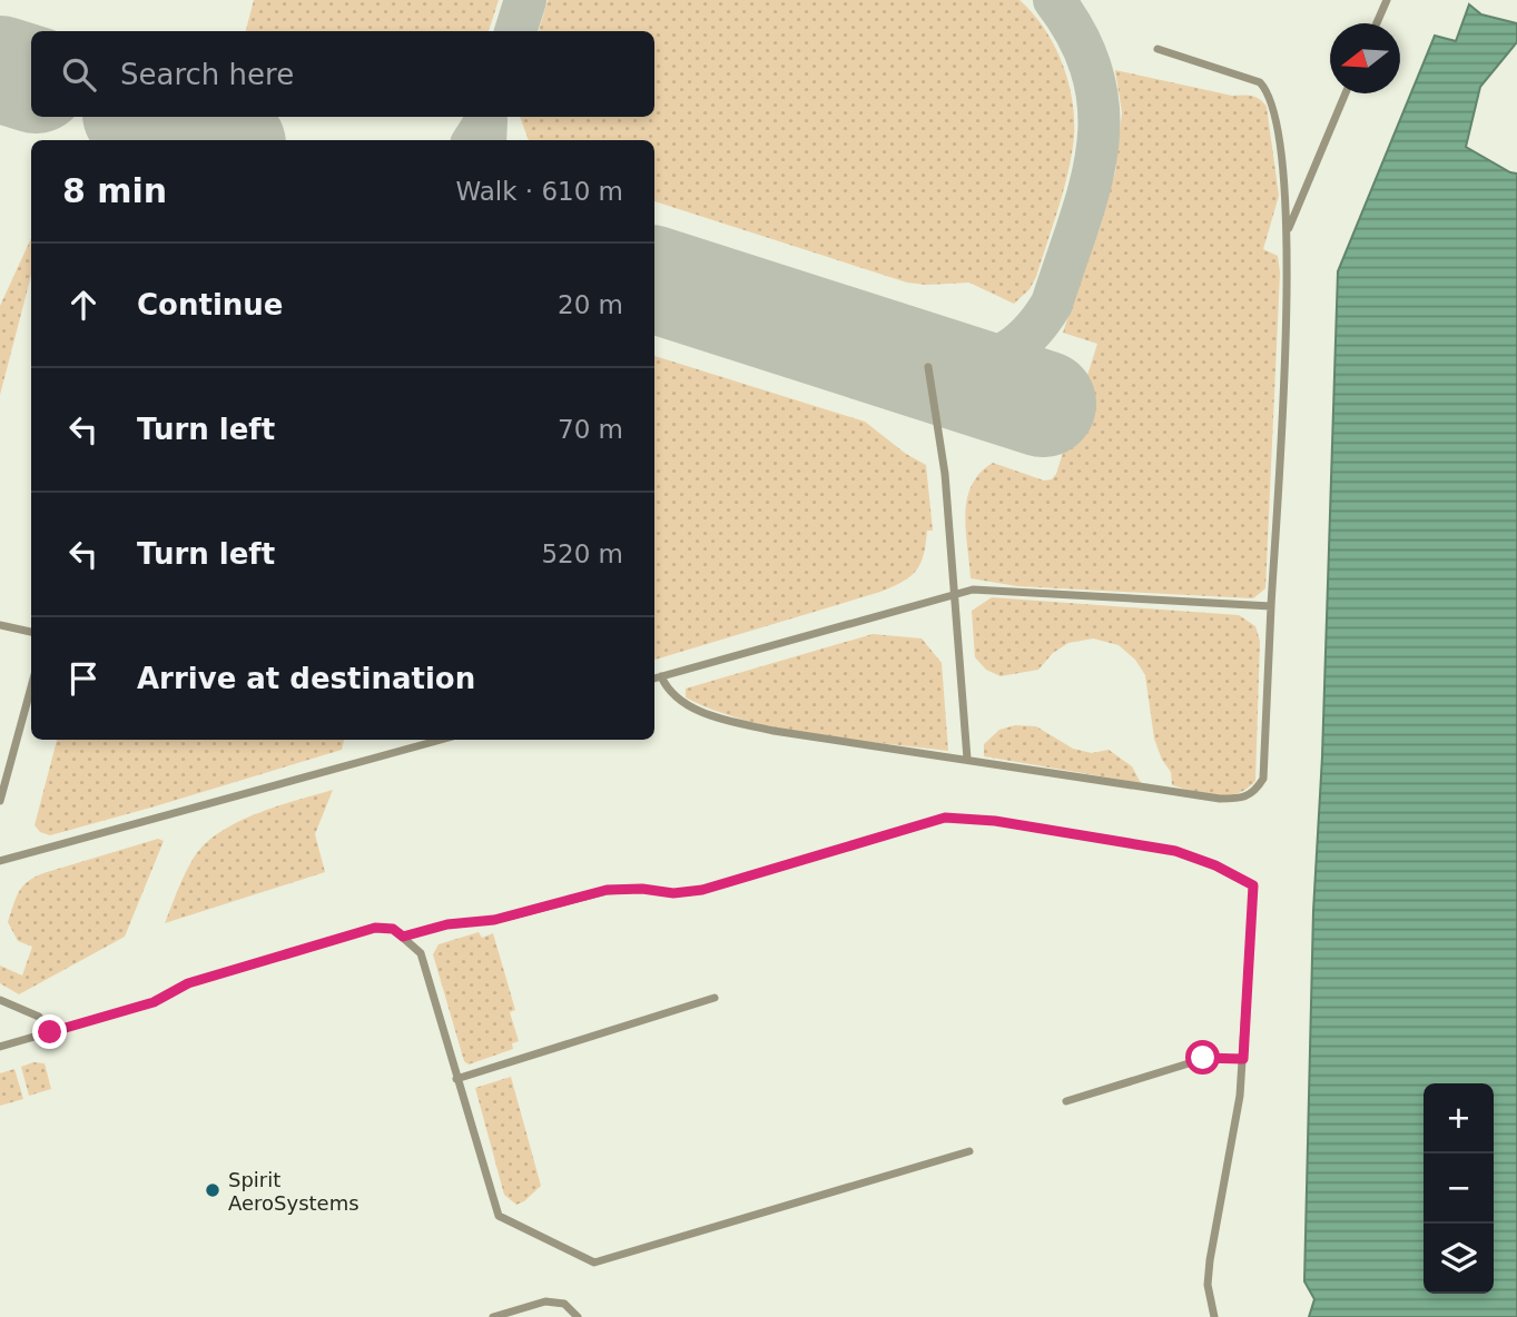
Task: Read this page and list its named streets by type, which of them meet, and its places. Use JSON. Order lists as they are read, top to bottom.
{
  "places": ["Spirit AeroSystems"],
  "north": "left",
  "page": {
    "search": "Search here",
    "heading": ["8 min", "Walk · 610 m"],
    "list": [
      ["Continue", "20 m"],
      ["Turn left", "70 m"],
      ["Turn left", "520 m"],
      "Arrive at destination"
    ],
    "map_buttons": ["+", "−"]
  }
}
